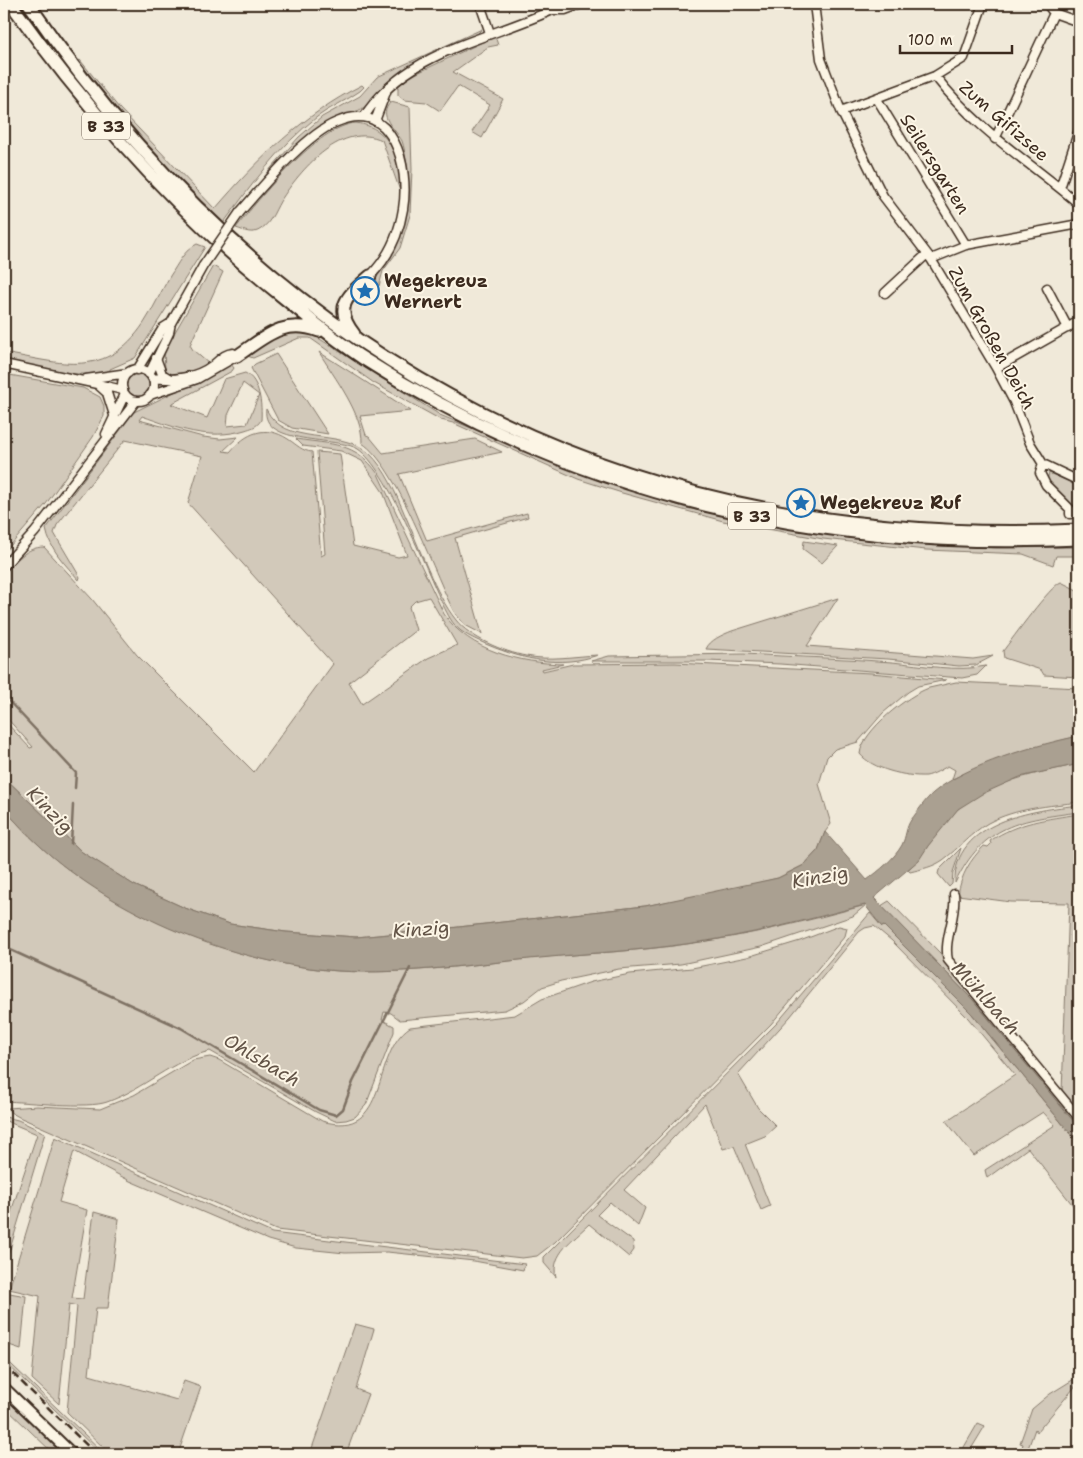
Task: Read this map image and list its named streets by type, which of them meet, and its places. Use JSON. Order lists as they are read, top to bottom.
{
  "streets": {
    "highway": ["B 33"],
    "street": ["Zum Gifizsee", "Seilersgarten", "Zum Großen Deich"]
  },
  "water": ["Kinzig", "Mühlbach", "Ohlsbach"],
  "places": {
    "place": ["Wegekreuz Wernert", "Wegekreuz Ruf"]
  },
  "scale_bar": "100 m"
}
